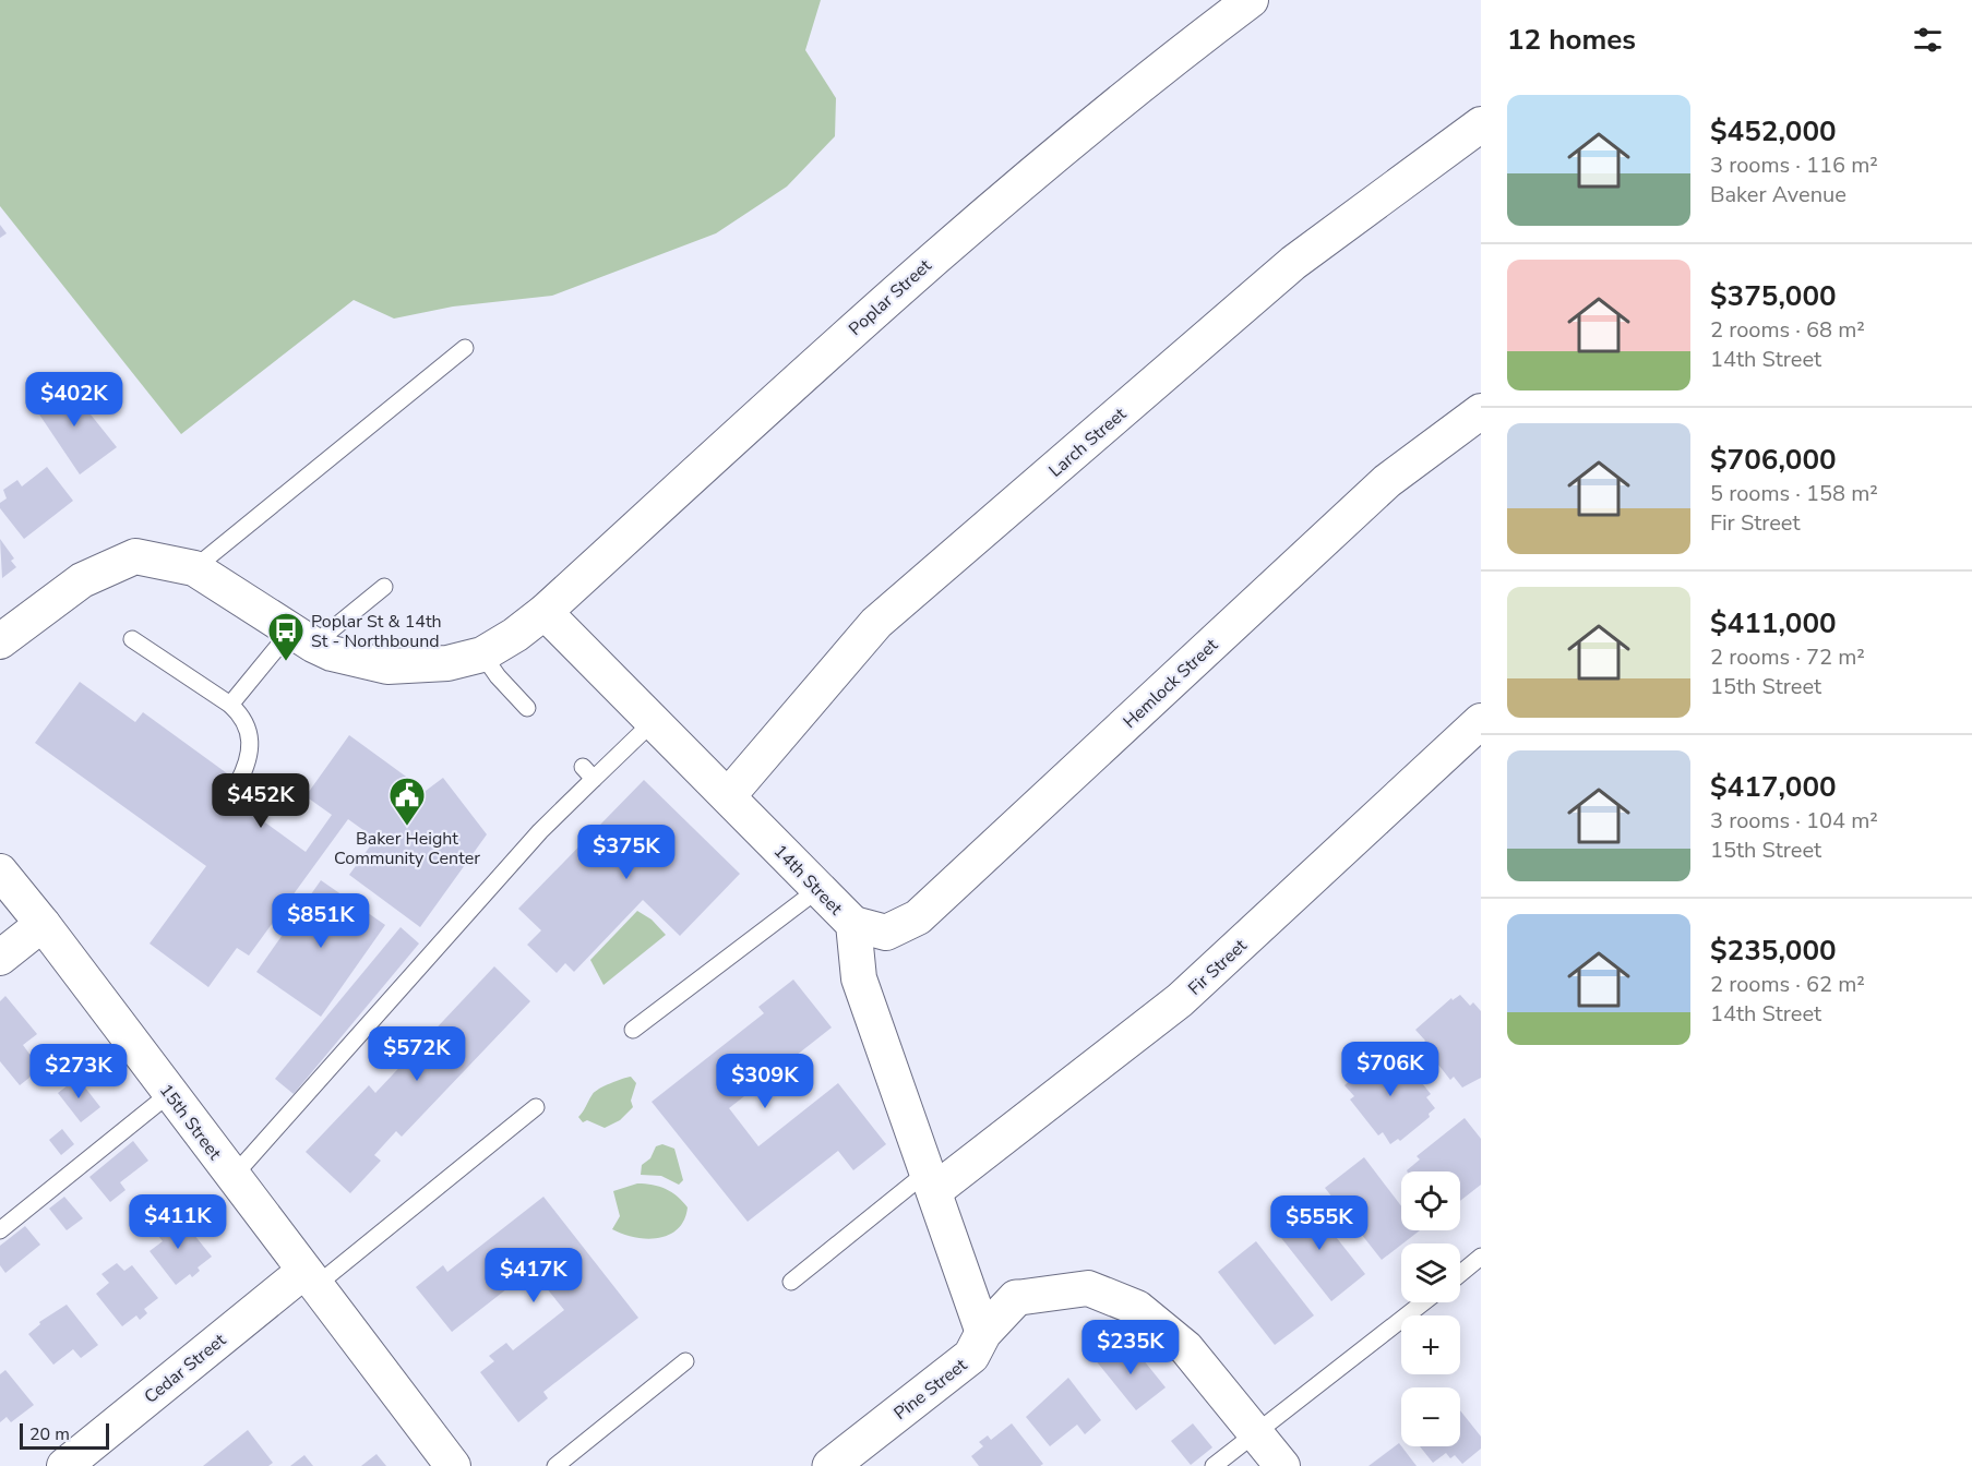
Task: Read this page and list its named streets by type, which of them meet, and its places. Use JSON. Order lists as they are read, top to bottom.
{
  "streets": {
    "street": [
      "Poplar Street",
      "Larch Street",
      "Hemlock Street",
      "14th Street",
      "Fir Street",
      "15th Street",
      "Cedar Street",
      "Pine Street"
    ]
  },
  "crossings": [
    ["Poplar Street", "14th Street"],
    ["Larch Street", "14th Street"],
    ["Hemlock Street", "14th Street"],
    ["14th Street", "Fir Street"],
    ["14th Street", "Pine Street"],
    ["15th Street", "Cedar Street"]
  ],
  "places": {
    "bus stop": ["Poplar St & 14th St - Northbound"],
    "public building": ["Baker Height Community Center"]
  },
  "scale_bar": "20 m",
  "page": {
    "heading": "12 homes",
    "list": [
      {
        "name": "$452,000",
        "note": "3 rooms · 116 m² · Baker Avenue"
      },
      {
        "name": "$375,000",
        "note": "2 rooms · 68 m² · 14th Street"
      },
      {
        "name": "$706,000",
        "note": "5 rooms · 158 m² · Fir Street"
      },
      {
        "name": "$411,000",
        "note": "2 rooms · 72 m² · 15th Street"
      },
      {
        "name": "$417,000",
        "note": "3 rooms · 104 m² · 15th Street"
      },
      {
        "name": "$235,000",
        "note": "2 rooms · 62 m² · 14th Street"
      }
    ],
    "price": [
      "$402K",
      "$452K",
      "$375K",
      "$851K",
      "$572K",
      "$706K",
      "$273K",
      "$309K",
      "$411K",
      "$555K",
      "$417K",
      "$235K"
    ],
    "map_buttons": ["+", "−"],
    "scale": "20 m"
  }
}
